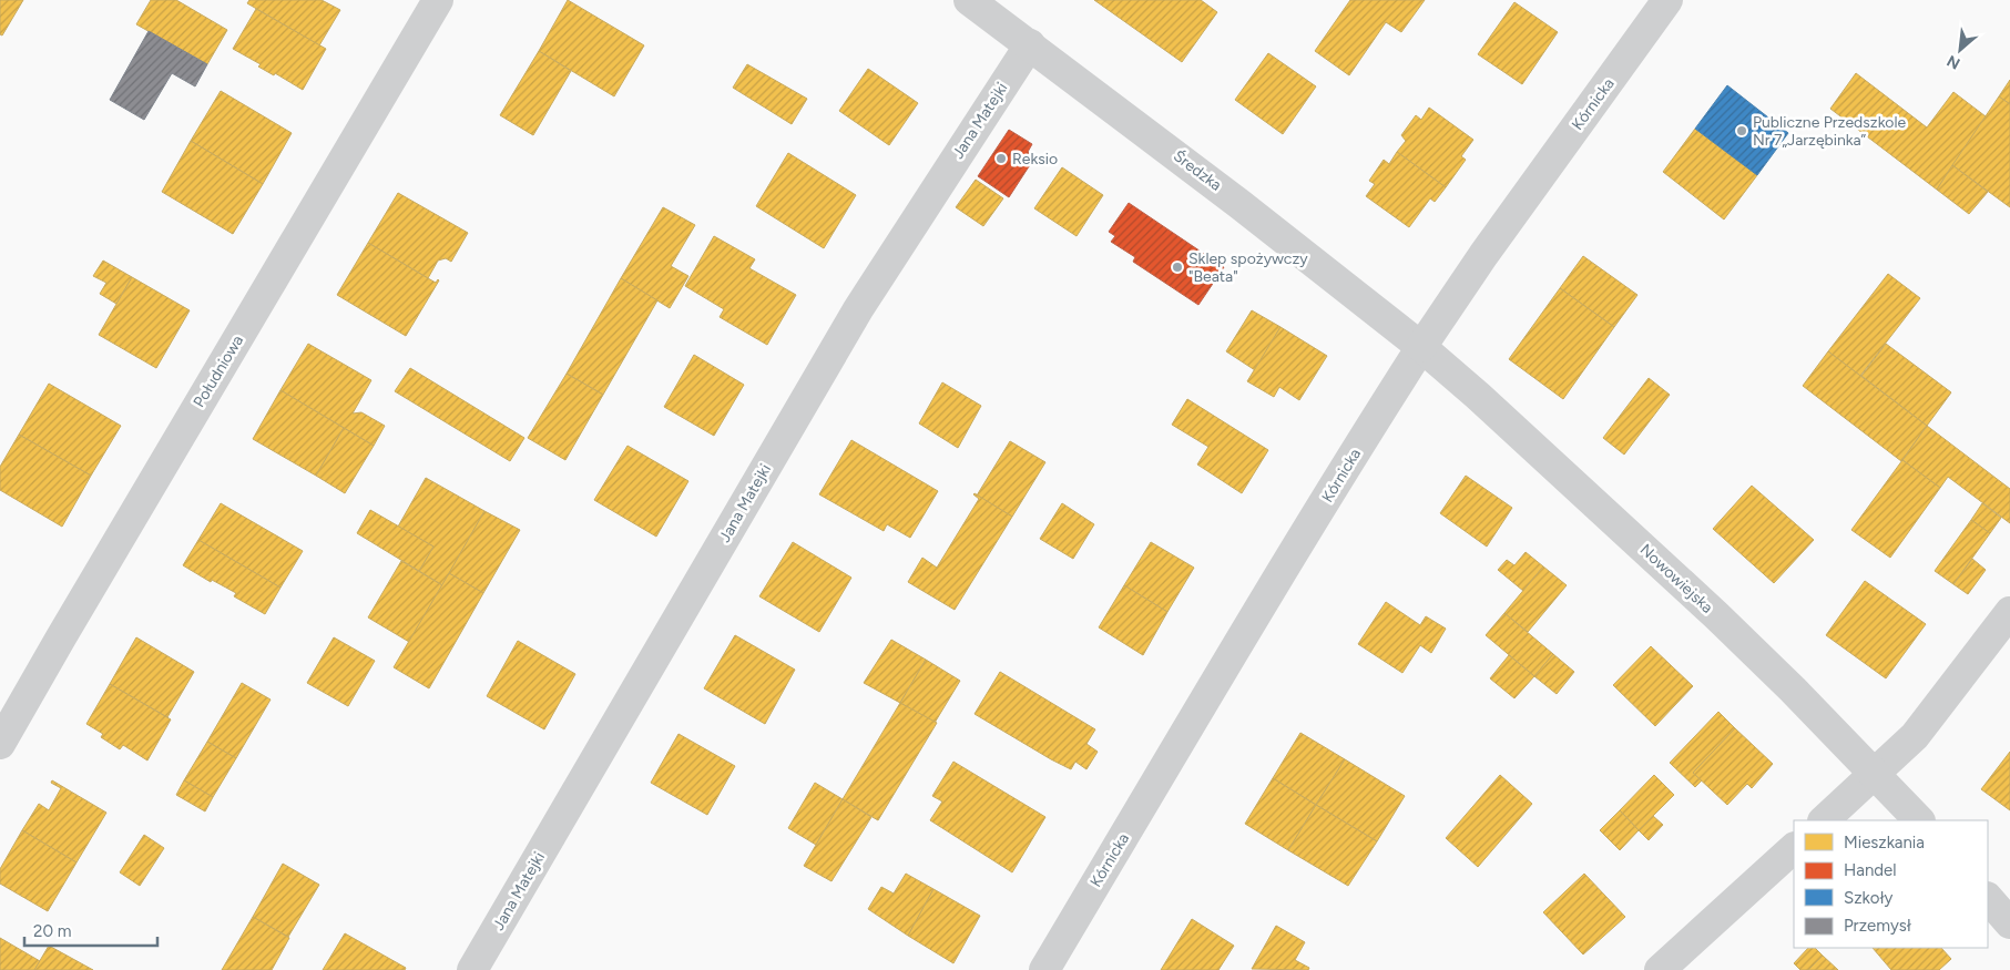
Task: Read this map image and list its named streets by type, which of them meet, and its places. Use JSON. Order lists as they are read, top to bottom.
{
  "streets": {
    "street": [
      "Kórnicka",
      "Jana Matejki",
      "Średzka",
      "Południowa",
      "Nowowiejska"
    ]
  },
  "crossings": [
    ["Kórnicka", "Średzka"],
    ["Kórnicka", "Nowowiejska"],
    ["Jana Matejki", "Średzka"],
    ["Średzka", "Nowowiejska"]
  ],
  "places": ["Publiczne Przedszkole Nr 7„Jarzębinka”", "Reksio", "Sklep spożywczy \"Beata\""],
  "legend": [
    "Mieszkania",
    "Handel",
    "Szkoły",
    "Przemysł"
  ],
  "scale_bar": "20 m",
  "north": "bottom left"
}
